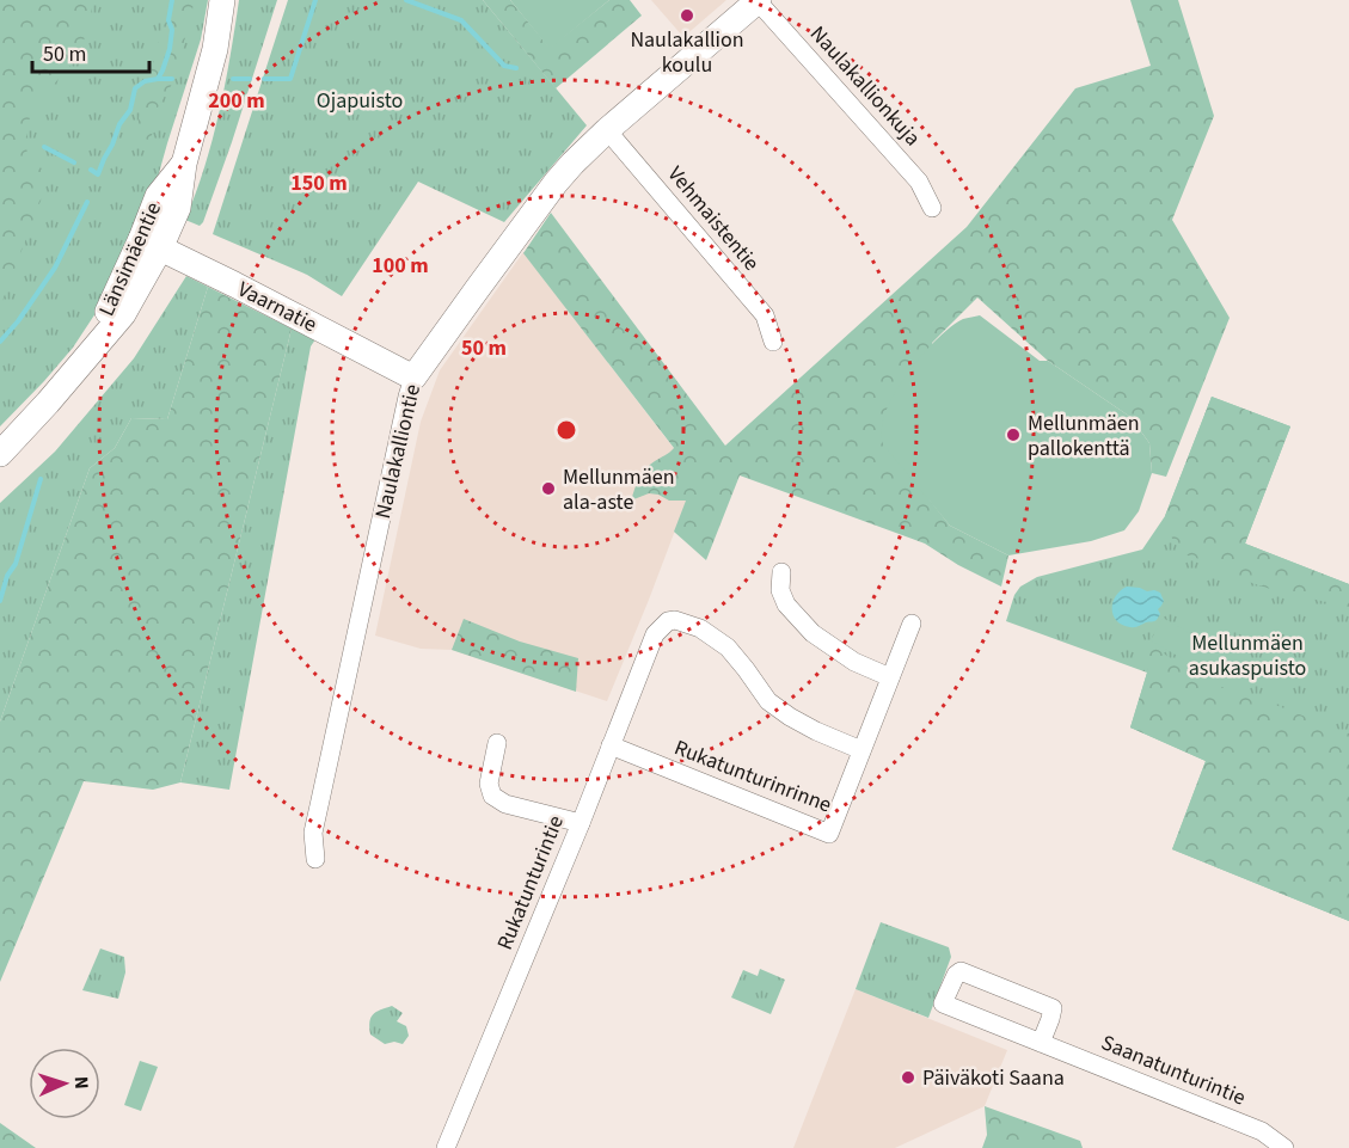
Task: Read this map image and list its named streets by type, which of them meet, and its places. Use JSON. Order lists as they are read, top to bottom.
{
  "streets": {
    "street": [
      "Naulakallionkuja",
      "Vehmaistentie",
      "Länsimäentie",
      "Vaarnatie",
      "Naulakalliontie",
      "Rukatunturinrinne",
      "Rukatunturintie",
      "Saanatunturintie"
    ]
  },
  "crossings": [
    ["Naulakallionkuja", "Naulakalliontie"],
    ["Vehmaistentie", "Naulakalliontie"],
    ["Länsimäentie", "Vaarnatie"],
    ["Vaarnatie", "Naulakalliontie"],
    ["Rukatunturinrinne", "Rukatunturintie"]
  ],
  "parks": ["Ojapuisto", "Mellunmäen asukaspuisto"],
  "places": [
    "Naulakallion koulu",
    "Mellunmäen pallokenttä",
    "Mellunmäen ala-aste",
    "Päiväkoti Saana"
  ],
  "scale_bar": "50 m",
  "north": "right",
  "rings": [
    "200 m",
    "150 m",
    "100 m",
    "50 m"
  ]
}
